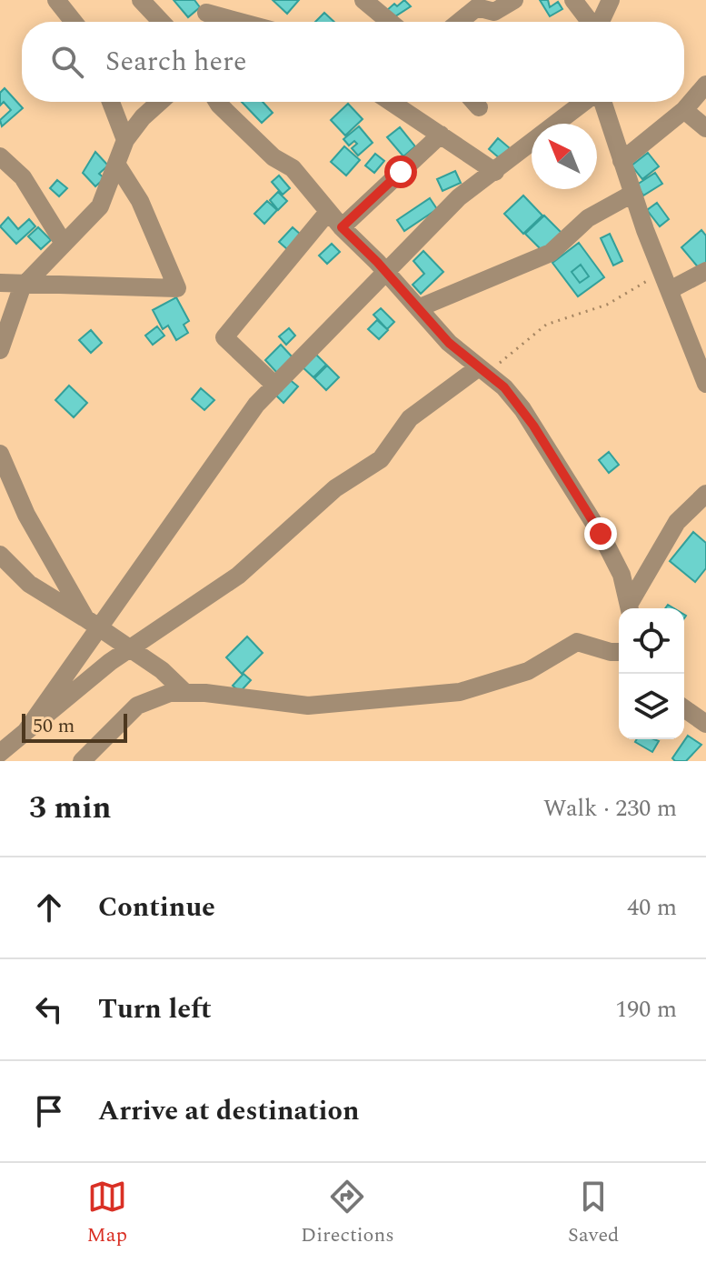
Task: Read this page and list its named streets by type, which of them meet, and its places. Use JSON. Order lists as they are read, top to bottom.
{
  "scale_bar": "50 m",
  "north": "top left",
  "page": {
    "search": "Search here",
    "scale": "50 m",
    "heading": ["3 min", "Walk · 230 m"],
    "list": [
      ["Continue", "40 m"],
      ["Turn left", "190 m"],
      "Arrive at destination"
    ],
    "nav": ["Map", "Directions", "Saved"]
  }
}
